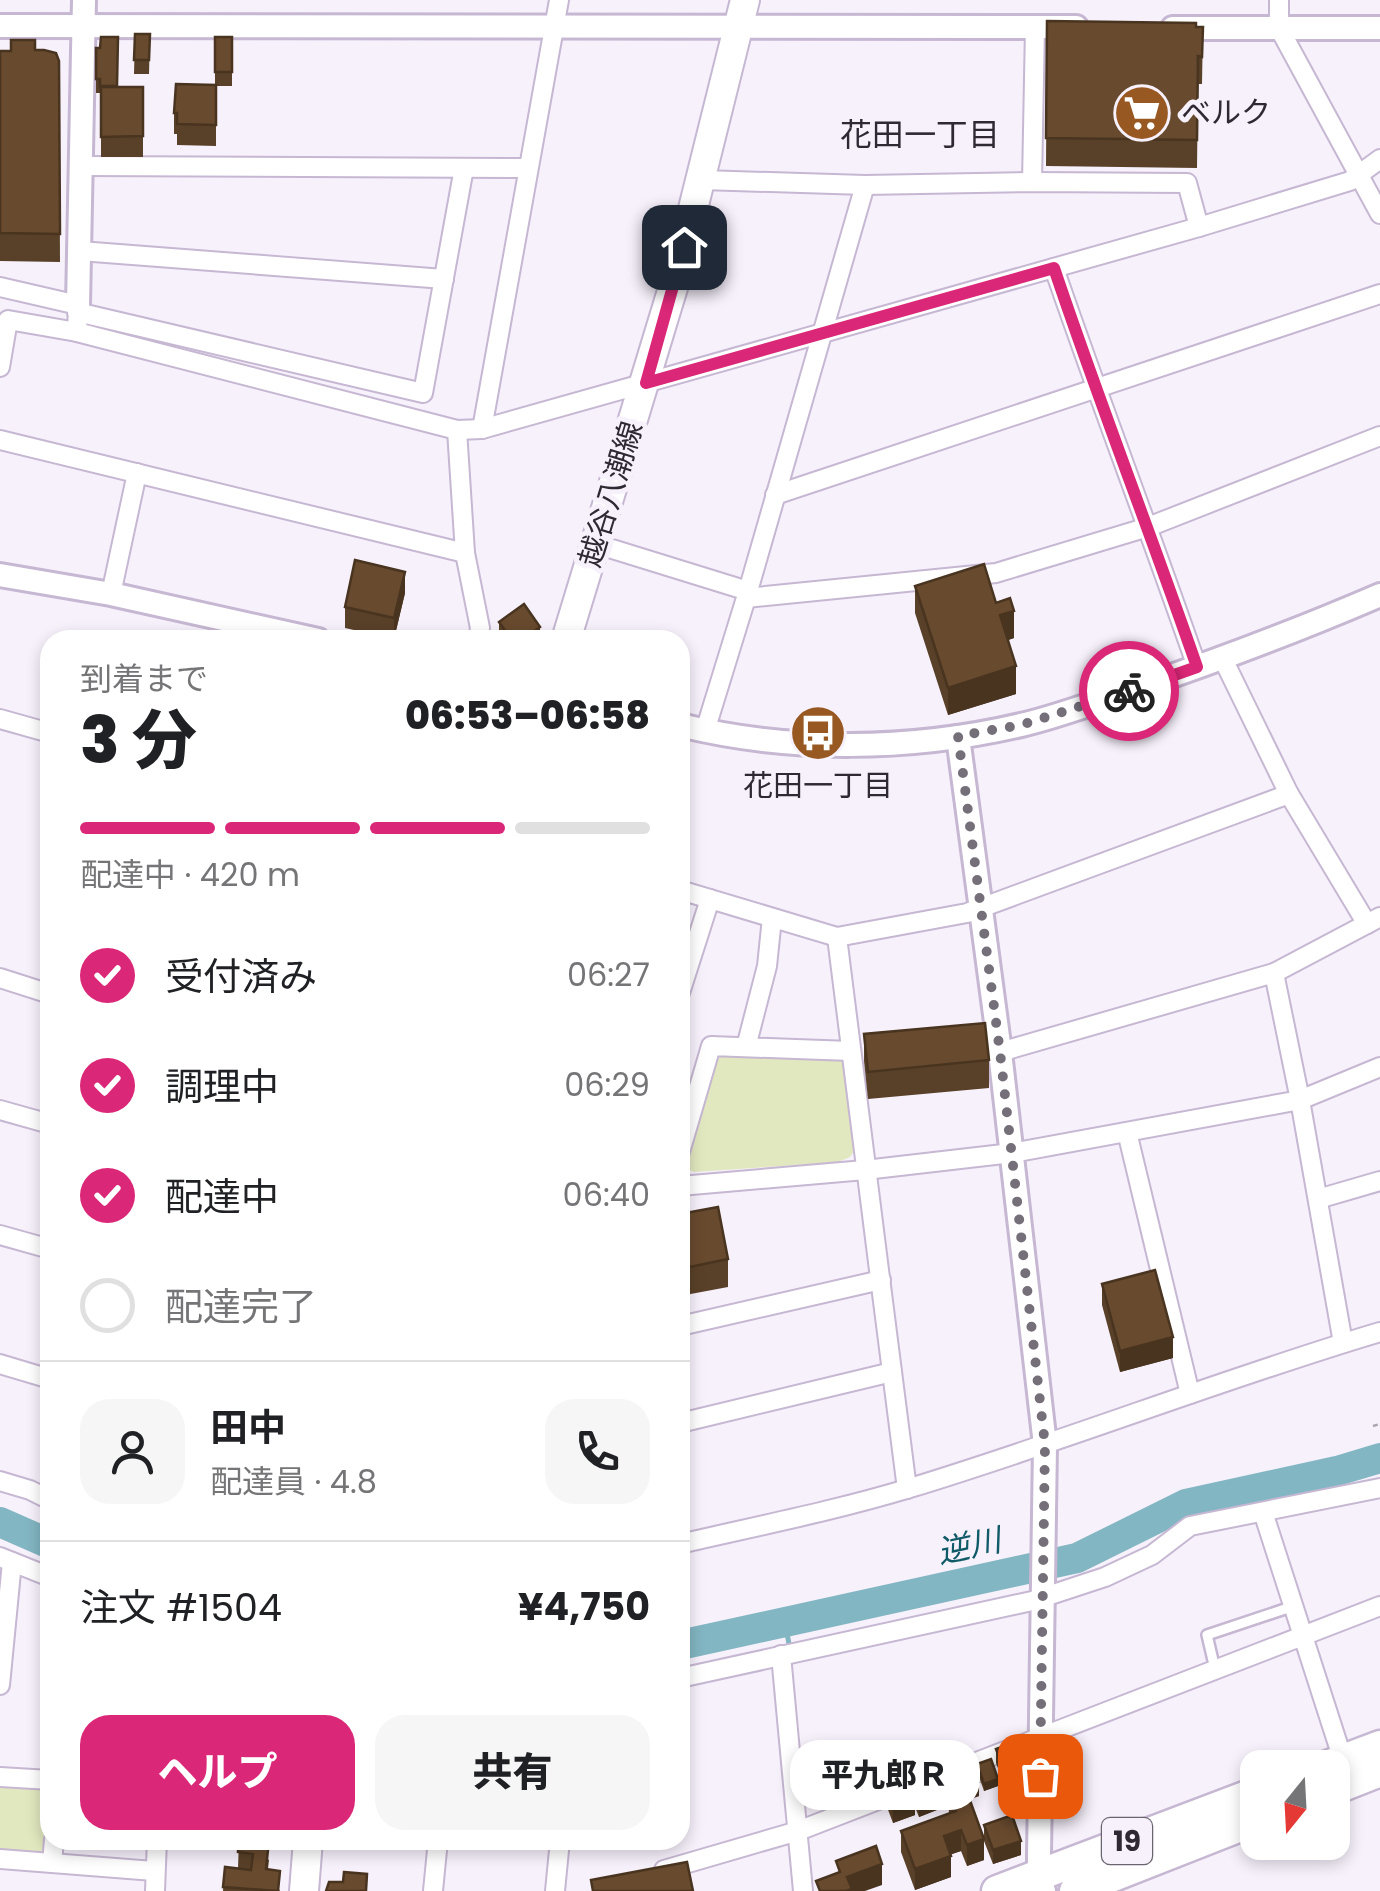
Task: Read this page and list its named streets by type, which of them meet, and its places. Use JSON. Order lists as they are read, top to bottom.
{
  "streets": {
    "main road": ["越谷八潮線", "19"]
  },
  "districts": ["花田一丁目"],
  "water": ["逆川"],
  "places": {
    "supermarket": ["ベルク"],
    "bus stop": ["花田一丁目"],
    "other": ["平九郎Ｒ"]
  },
  "north": "bottom",
  "page": {
    "heading": ["3 分", "到着まで", "06:53–06:58"],
    "panel": [
      "田中",
      "配達員 · 4.8",
      "注文 #1504",
      "¥4,750"
    ],
    "bar": "配達中 · 420 m",
    "list": [
      ["受付済み", "06:27"],
      ["調理中", "06:29"],
      ["配達中", "06:40"],
      "配達完了"
    ],
    "buttons": ["ヘルプ", "共有"],
    "bubble": "平九郎Ｒ"
  }
}
